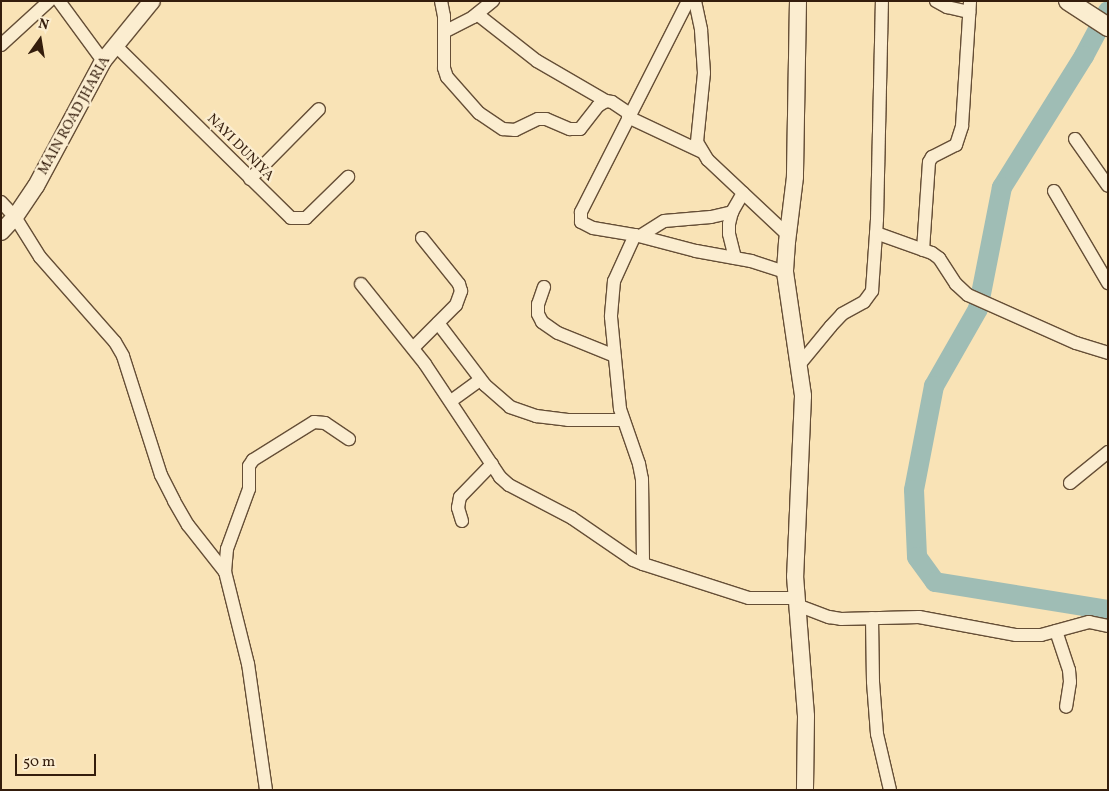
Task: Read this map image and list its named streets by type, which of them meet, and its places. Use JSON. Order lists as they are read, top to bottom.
{
  "streets": {
    "street": ["MAIN ROAD JHARIA", "NAYI DUNIYA"]
  },
  "crossings": [
    ["MAIN ROAD JHARIA", "NAYI DUNIYA"]
  ],
  "scale_bar": "50 m",
  "north": "top"
}
